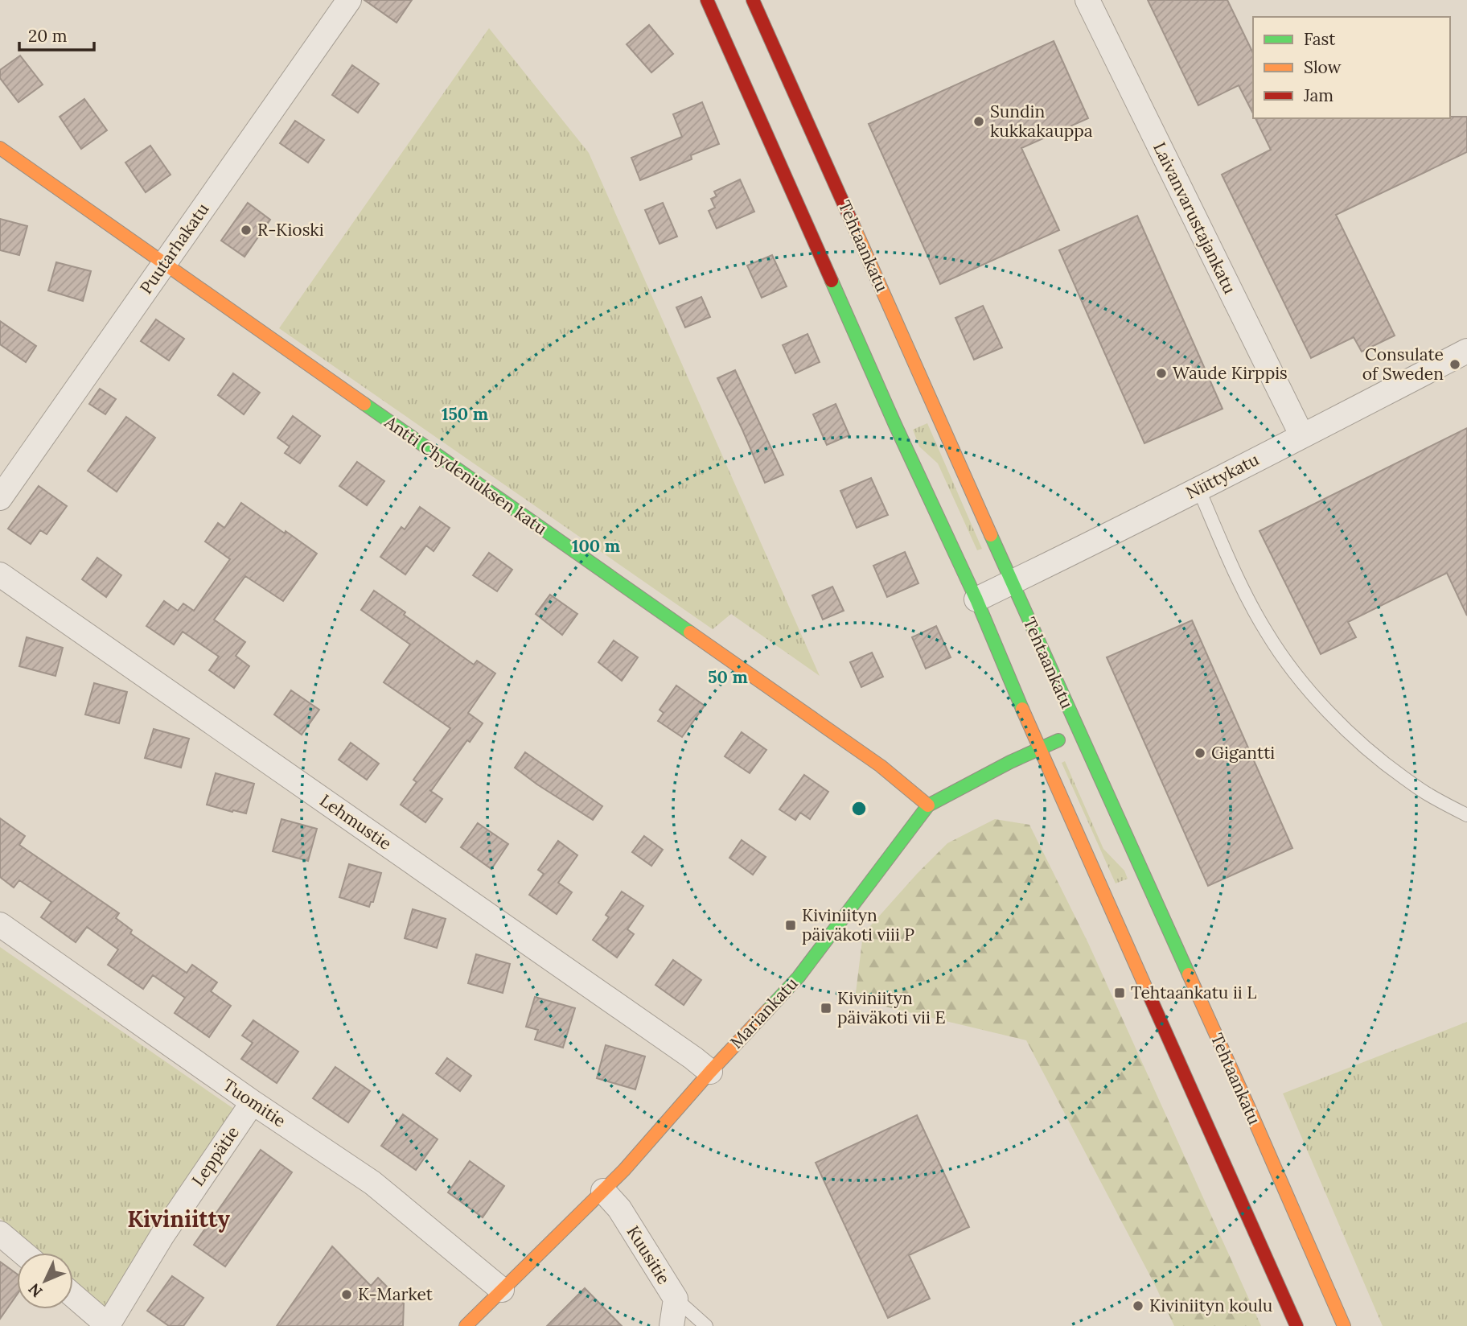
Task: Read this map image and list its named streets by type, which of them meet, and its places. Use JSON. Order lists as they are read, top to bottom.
{
  "streets": {
    "main road": ["Tehtaankatu", "Antti Chydeniuksen katu", "Mariankatu"],
    "street": [
      "Laivanvarustajankatu",
      "Puutarhakatu",
      "Niittykatu",
      "Lehmustie",
      "Tuomitie",
      "Leppätie",
      "Kuusitie"
    ]
  },
  "crossings": [
    ["Laivanvarustajankatu", "Niittykatu"],
    ["Tehtaankatu", "Niittykatu"],
    ["Tehtaankatu", "Mariankatu"],
    ["Puutarhakatu", "Antti Chydeniuksen katu"],
    ["Antti Chydeniuksen katu", "Mariankatu"],
    ["Lehmustie", "Mariankatu"],
    ["Mariankatu", "Tuomitie"],
    ["Mariankatu", "Kuusitie"],
    ["Tuomitie", "Leppätie"]
  ],
  "districts": ["Kiviniitty"],
  "places": {
    "other": [
      "Sundin kukkakauppa",
      "R-Kioski",
      "Consulate of Sweden",
      "Waude Kirppis",
      "Gigantti",
      "K-Market",
      "Kiviniityn koulu"
    ],
    "transit": ["Kiviniityn päiväkoti viii P", "Tehtaankatu ii L", "Kiviniityn päiväkoti vii E"]
  },
  "legend": ["Fast", "Slow", "Jam"],
  "scale_bar": "20 m",
  "north": "bottom left",
  "rings": ["150 m", "100 m", "50 m"]
}
